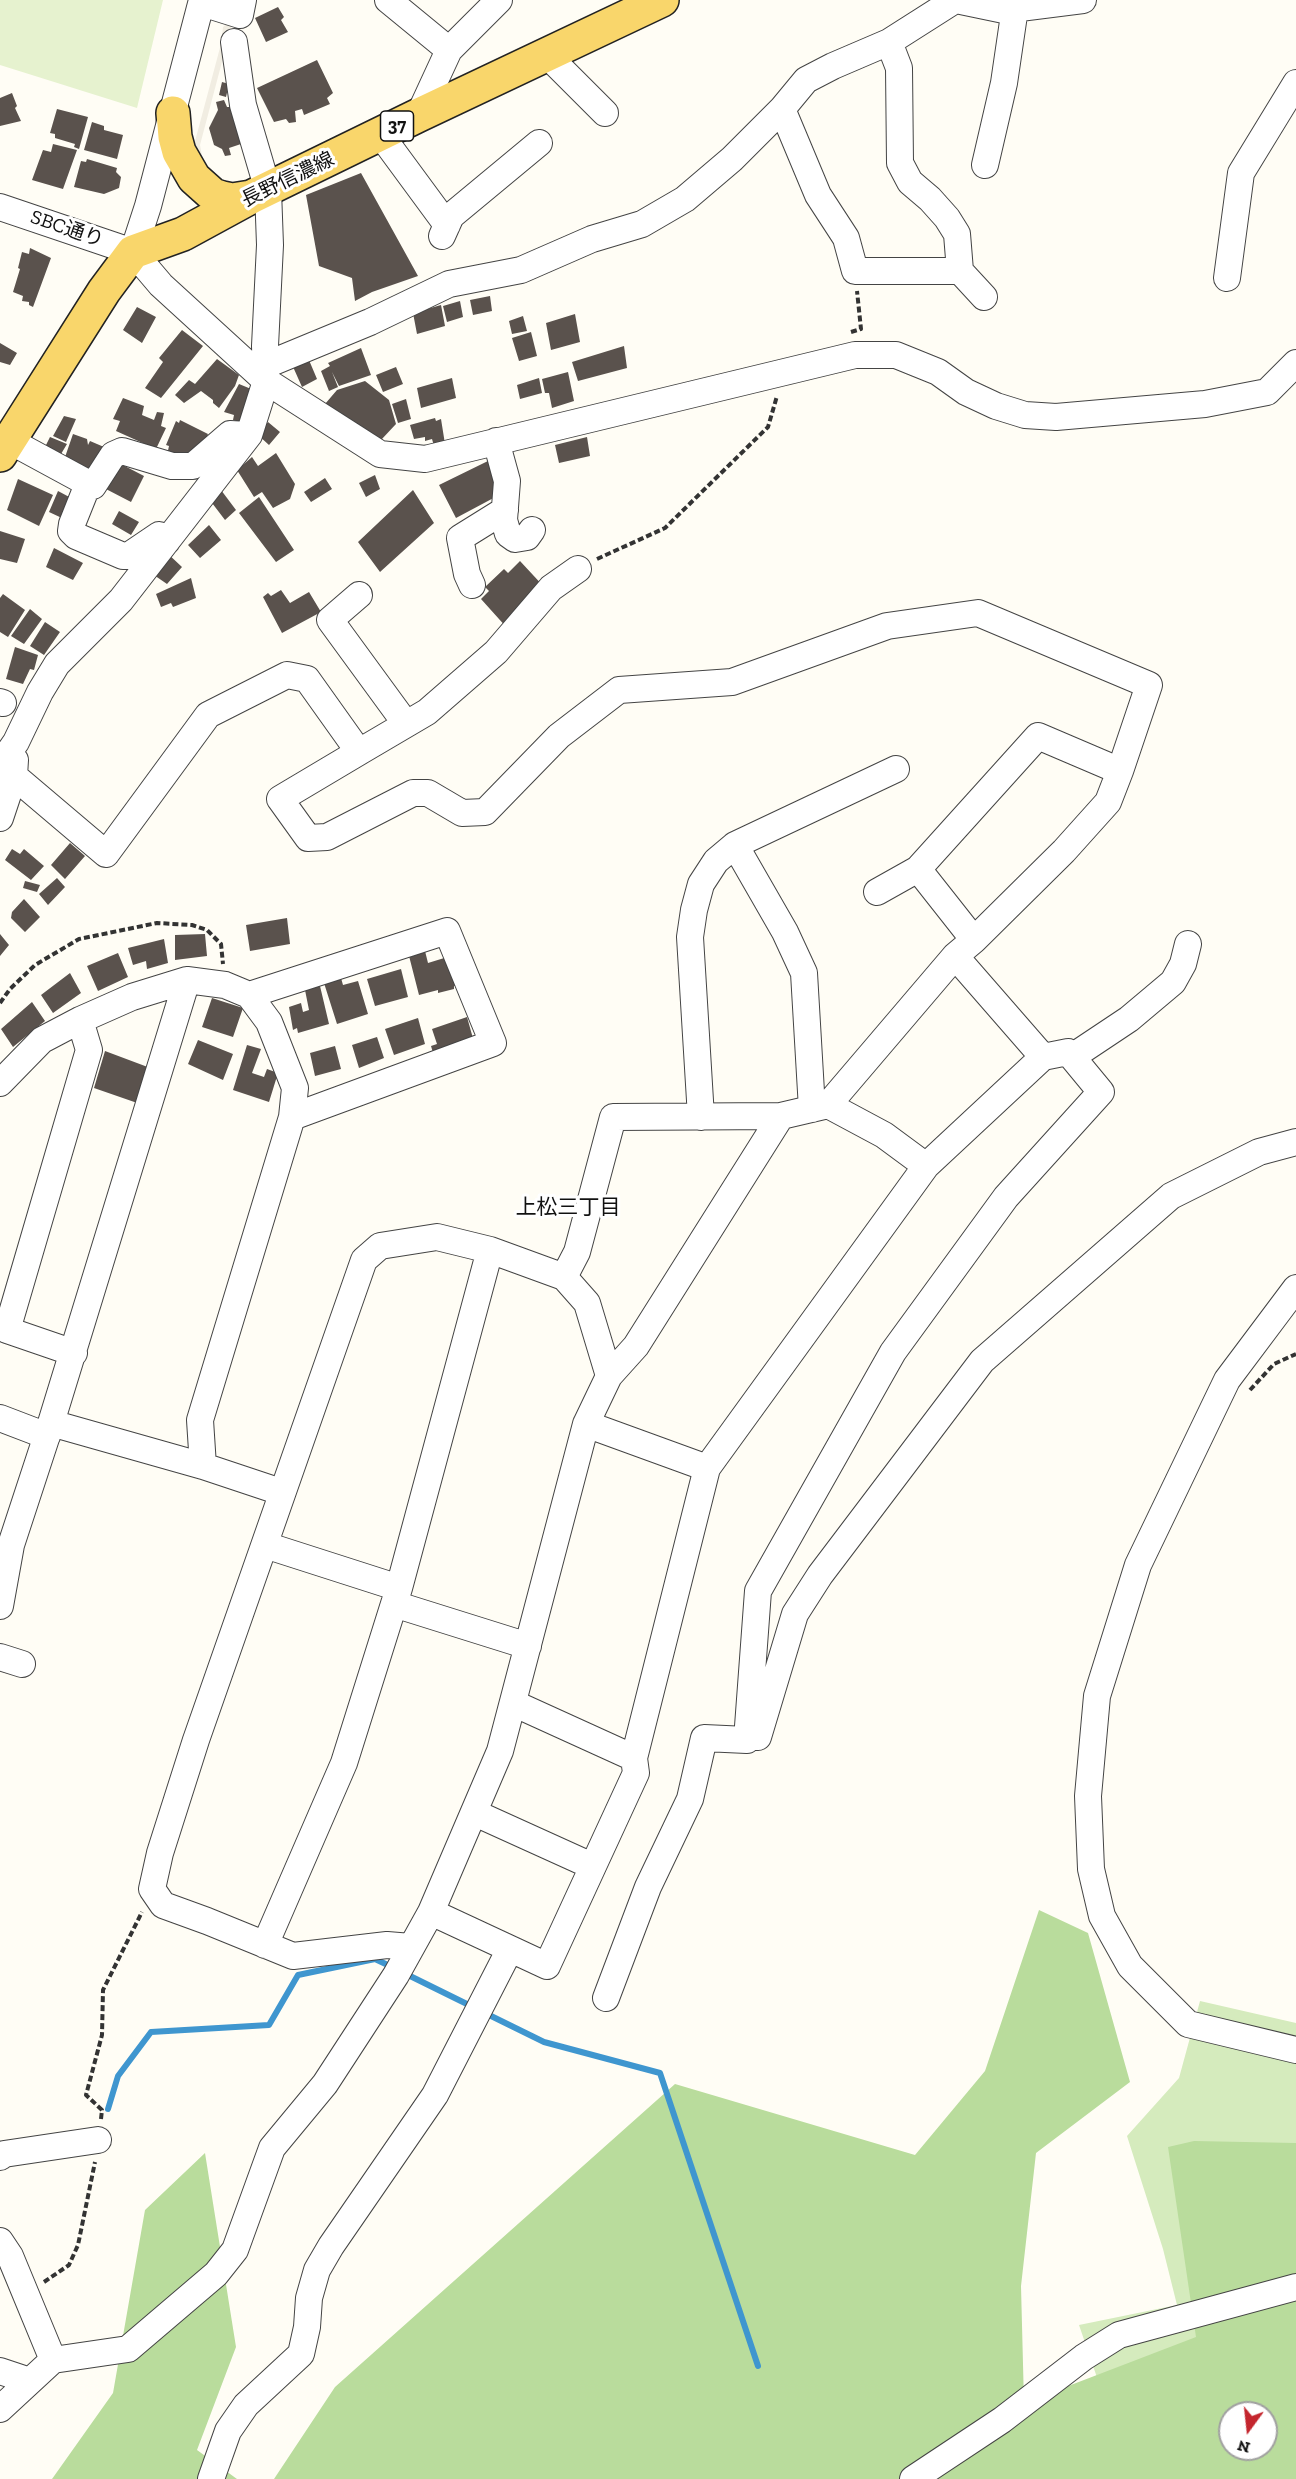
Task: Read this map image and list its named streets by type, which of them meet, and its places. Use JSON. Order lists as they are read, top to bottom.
{
  "streets": {
    "main road": ["37", "長野信濃線"],
    "street": ["SBC通り"]
  },
  "crossings": [
    ["長野信濃線", "SBC通り"]
  ],
  "districts": ["上松三丁目"],
  "north": "bottom"
}
